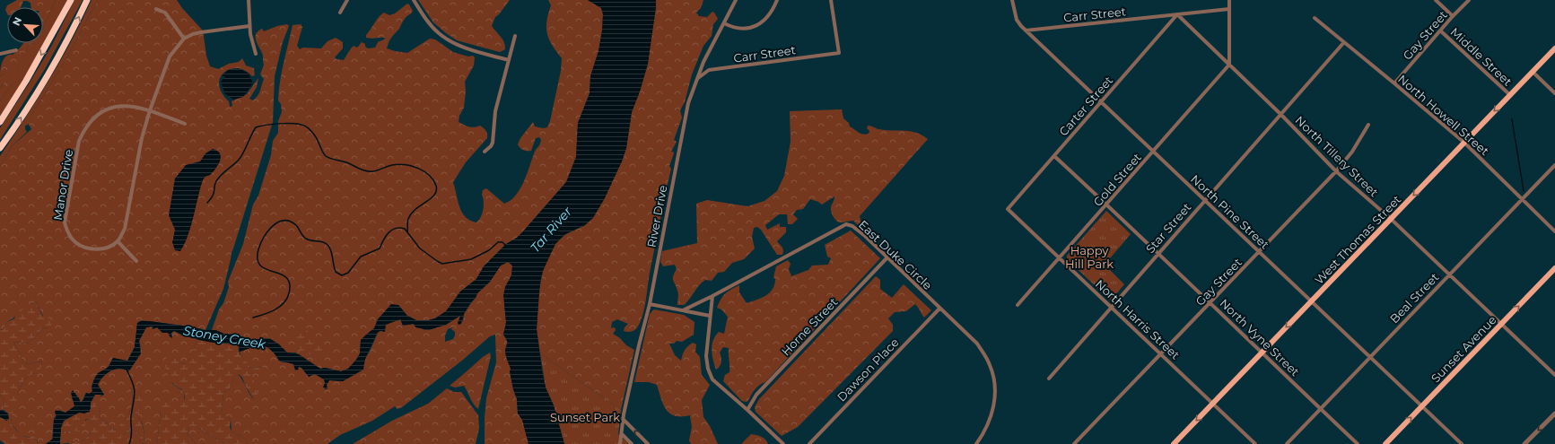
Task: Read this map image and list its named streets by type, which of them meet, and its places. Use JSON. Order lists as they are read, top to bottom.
{
  "streets": {
    "main road": ["West Thomas Street", "Sunset Avenue"],
    "street": [
      "Carr Street",
      "Gay Street",
      "Middle Street",
      "Carter Street",
      "North Howell Street",
      "North Tillery Street",
      "Gold Street",
      "Manor Drive",
      "North Pine Street",
      "River Drive",
      "Star Street",
      "East Duke Circle",
      "Beal Street",
      "North Harris Street",
      "Horne Street",
      "North Vyne Street",
      "Dawson Place"
    ]
  },
  "crossings": [
    ["Carr Street", "Carter Street"],
    ["Carr Street", "North Tillery Street"],
    ["Carr Street", "North Pine Street"],
    ["Carr Street", "River Drive"],
    ["Gay Street", "Middle Street"],
    ["Gay Street", "North Howell Street"],
    ["Gay Street", "North Tillery Street"],
    ["Gay Street", "North Pine Street"],
    ["Gay Street", "North Harris Street"],
    ["Gay Street", "North Vyne Street"],
    ["Middle Street", "West Thomas Street"],
    ["Carter Street", "North Tillery Street"],
    ["Carter Street", "North Pine Street"],
    ["Carter Street", "North Harris Street"],
    ["Carter Street", "North Vyne Street"],
    ["North Howell Street", "Star Street"],
    ["North Howell Street", "West Thomas Street"],
    ["North Howell Street", "Beal Street"],
    ["North Tillery Street", "Gold Street"],
    ["North Tillery Street", "Star Street"],
    ["North Tillery Street", "West Thomas Street"],
    ["North Tillery Street", "Beal Street"],
    ["North Tillery Street", "Sunset Avenue"],
    ["Gold Street", "North Pine Street"],
    ["Gold Street", "North Harris Street"],
    ["Gold Street", "North Vyne Street"],
    ["North Pine Street", "Star Street"],
    ["North Pine Street", "West Thomas Street"],
    ["North Pine Street", "Beal Street"],
    ["North Pine Street", "Sunset Avenue"],
    ["Star Street", "North Harris Street"],
    ["Star Street", "North Vyne Street"],
    ["West Thomas Street", "North Harris Street"],
    ["West Thomas Street", "North Vyne Street"],
    ["East Duke Circle", "Horne Street"],
    ["East Duke Circle", "Dawson Place"],
    ["Beal Street", "North Vyne Street"]
  ],
  "one_way": ["West Thomas Street", "Sunset Avenue"],
  "water": ["Tar River", "Stoney Creek"],
  "parks": ["Happy Hill Park", "Sunset Park"],
  "north": "top left"
}
